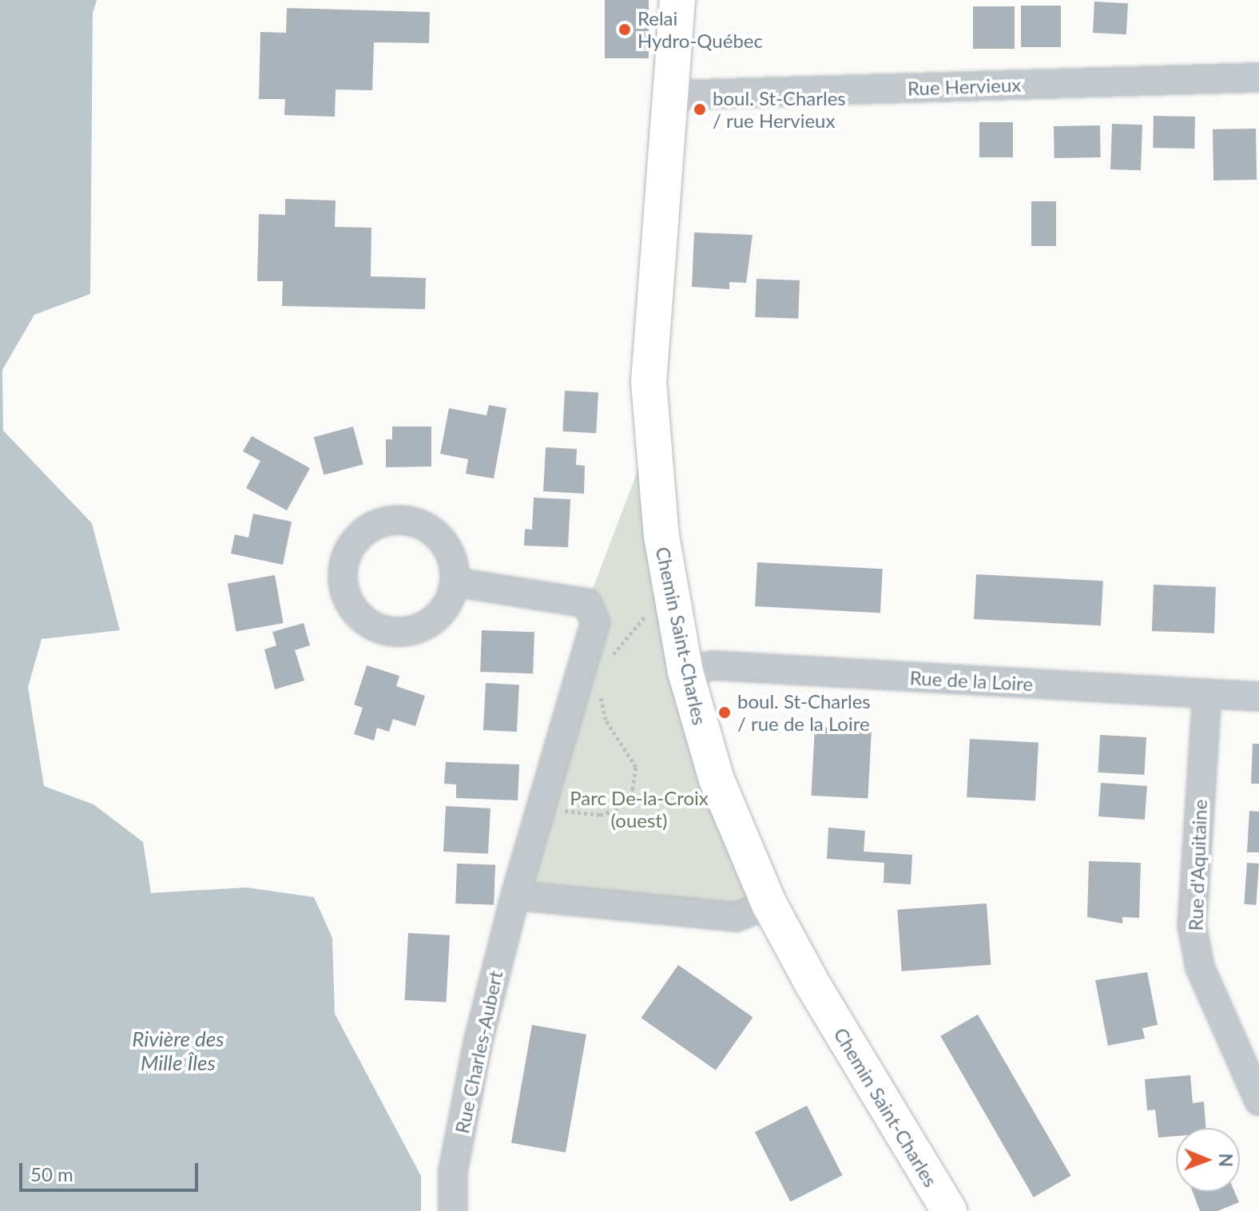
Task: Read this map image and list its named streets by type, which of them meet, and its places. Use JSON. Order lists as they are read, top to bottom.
{
  "streets": {
    "main road": ["Chemin Saint-Charles"],
    "street": [
      "Rue Hervieux",
      "Rue de la Loire",
      "Rue d'Aquitaine",
      "Rue Charles-Aubert"
    ]
  },
  "crossings": [
    ["Rue Hervieux", "Chemin Saint-Charles"],
    ["Chemin Saint-Charles", "Rue de la Loire"],
    ["Rue de la Loire", "Rue d'Aquitaine"]
  ],
  "water": ["Rivière des Mille Îles"],
  "parks": ["Parc De-la-Croix (ouest)"],
  "places": ["Relai Hydro-Québec", "boul. St-Charles / rue Hervieux", "boul. St-Charles / rue de la Loire"],
  "scale_bar": "50 m",
  "north": "right"
}
